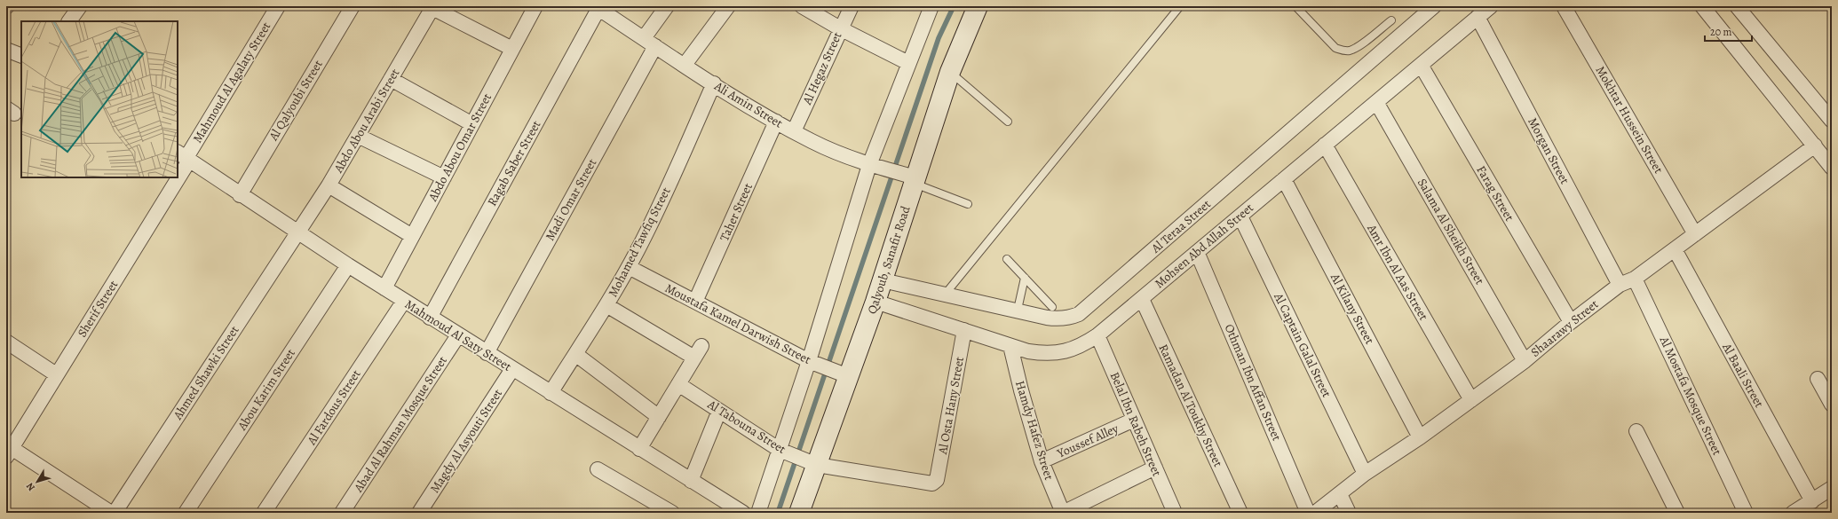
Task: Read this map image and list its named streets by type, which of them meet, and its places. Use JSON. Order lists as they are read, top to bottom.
{
  "streets": {
    "street": [
      "Al Hegaz Street",
      "Mahmoud Al Agalaty Street",
      "Al Qalyoubi Street",
      "Ali Amin Street",
      "Mokhtar Hussein Street",
      "Abdo Abou Arabi Street",
      "Abdo Abou Omar Street",
      "Morgan Street",
      "Ragab Saber Street",
      "Farag Street",
      "Madi Omar Street",
      "Taher Street",
      "Al Teraa Street",
      "Salama Al Sheikh Street",
      "Mohamed Tawfiq Street",
      "Mohsen Abd Allah Street",
      "Qalyoub, Sanafir Road",
      "Amr Ibn Al Aas Street",
      "Sherif Street",
      "Al Kilany Street",
      "Moustafa Kamel Darwish Street",
      "Shaarawy Street",
      "Mahmoud Al Saty Street",
      "Al Captain Galal Street",
      "Ahmed Shawki Street",
      "Al Baali Street",
      "Othman Ibn Affan Street",
      "Abou Karim Street",
      "Al Mostafa Mosque Street",
      "Al Osta Hany Street",
      "Ramadan Al Toukhy Street",
      "Al Fardous Street",
      "Abad Al Rahman Mosque Street",
      "Belal Ibn Rabeh Street",
      "Al Tabouna Street",
      "Hamdy Hafez Street",
      "Magdy Al Asyouti Street",
      "Youssef Alley"
    ]
  },
  "crossings": [
    ["Al Hegaz Street", "Ali Amin Street"],
    ["Mahmoud Al Agalaty Street", "Sherif Street"],
    ["Mahmoud Al Agalaty Street", "Mahmoud Al Saty Street"],
    ["Al Qalyoubi Street", "Mahmoud Al Saty Street"],
    ["Ali Amin Street", "Ragab Saber Street"],
    ["Ali Amin Street", "Madi Omar Street"],
    ["Ali Amin Street", "Taher Street"],
    ["Ali Amin Street", "Mohamed Tawfiq Street"],
    ["Ali Amin Street", "Qalyoub, Sanafir Road"],
    ["Mokhtar Hussein Street", "Shaarawy Street"],
    ["Abdo Abou Arabi Street", "Mahmoud Al Saty Street"],
    ["Abdo Abou Arabi Street", "Ahmed Shawki Street"],
    ["Abdo Abou Omar Street", "Mahmoud Al Saty Street"],
    ["Morgan Street", "Mohsen Abd Allah Street"],
    ["Morgan Street", "Shaarawy Street"],
    ["Ragab Saber Street", "Mahmoud Al Saty Street"],
    ["Farag Street", "Mohsen Abd Allah Street"],
    ["Farag Street", "Shaarawy Street"],
    ["Madi Omar Street", "Mahmoud Al Saty Street"],
    ["Taher Street", "Moustafa Kamel Darwish Street"],
    ["Al Teraa Street", "Qalyoub, Sanafir Road"],
    ["Salama Al Sheikh Street", "Mohsen Abd Allah Street"],
    ["Salama Al Sheikh Street", "Shaarawy Street"],
    ["Mohamed Tawfiq Street", "Moustafa Kamel Darwish Street"],
    ["Mohamed Tawfiq Street", "Mahmoud Al Saty Street"],
    ["Mohsen Abd Allah Street", "Qalyoub, Sanafir Road"],
    ["Mohsen Abd Allah Street", "Amr Ibn Al Aas Street"],
    ["Mohsen Abd Allah Street", "Al Kilany Street"],
    ["Mohsen Abd Allah Street", "Al Captain Galal Street"],
    ["Mohsen Abd Allah Street", "Othman Ibn Affan Street"],
    ["Mohsen Abd Allah Street", "Al Osta Hany Street"],
    ["Mohsen Abd Allah Street", "Ramadan Al Toukhy Street"],
    ["Mohsen Abd Allah Street", "Belal Ibn Rabeh Street"],
    ["Mohsen Abd Allah Street", "Hamdy Hafez Street"],
    ["Qalyoub, Sanafir Road", "Moustafa Kamel Darwish Street"],
    ["Qalyoub, Sanafir Road", "Al Tabouna Street"],
    ["Amr Ibn Al Aas Street", "Shaarawy Street"],
    ["Sherif Street", "Mahmoud Al Saty Street"],
    ["Al Kilany Street", "Shaarawy Street"],
    ["Shaarawy Street", "Al Captain Galal Street"],
    ["Shaarawy Street", "Al Baali Street"],
    ["Shaarawy Street", "Al Mostafa Mosque Street"],
    ["Mahmoud Al Saty Street", "Ahmed Shawki Street"],
    ["Mahmoud Al Saty Street", "Abou Karim Street"],
    ["Mahmoud Al Saty Street", "Al Fardous Street"],
    ["Mahmoud Al Saty Street", "Abad Al Rahman Mosque Street"],
    ["Mahmoud Al Saty Street", "Magdy Al Asyouti Street"],
    ["Al Osta Hany Street", "Al Tabouna Street"],
    ["Belal Ibn Rabeh Street", "Youssef Alley"],
    ["Hamdy Hafez Street", "Youssef Alley"]
  ],
  "scale_bar": "20 m",
  "north": "bottom left"
}
